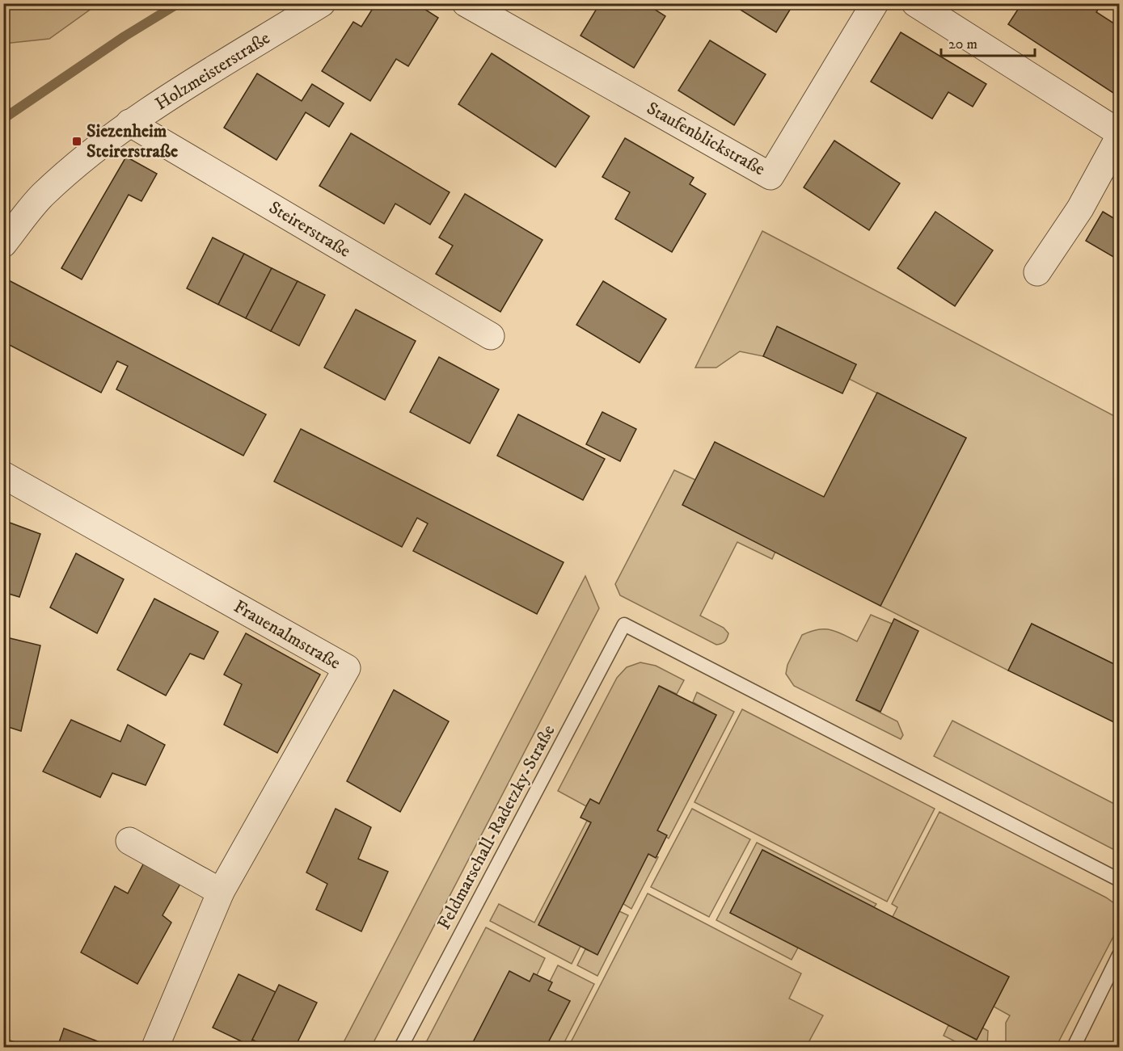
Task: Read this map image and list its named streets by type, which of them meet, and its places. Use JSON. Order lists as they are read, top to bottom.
{
  "streets": {
    "street": [
      "Holzmeisterstraße",
      "Staufenblickstraße",
      "Steirerstraße",
      "Frauenalmstraße"
    ],
    "lane": ["Feldmarschall-Radetzky-Straße"]
  },
  "crossings": [
    ["Holzmeisterstraße", "Steirerstraße"]
  ],
  "places": {
    "transit": ["Siezenheim Steirerstraße"]
  },
  "scale_bar": "20 m"
}
